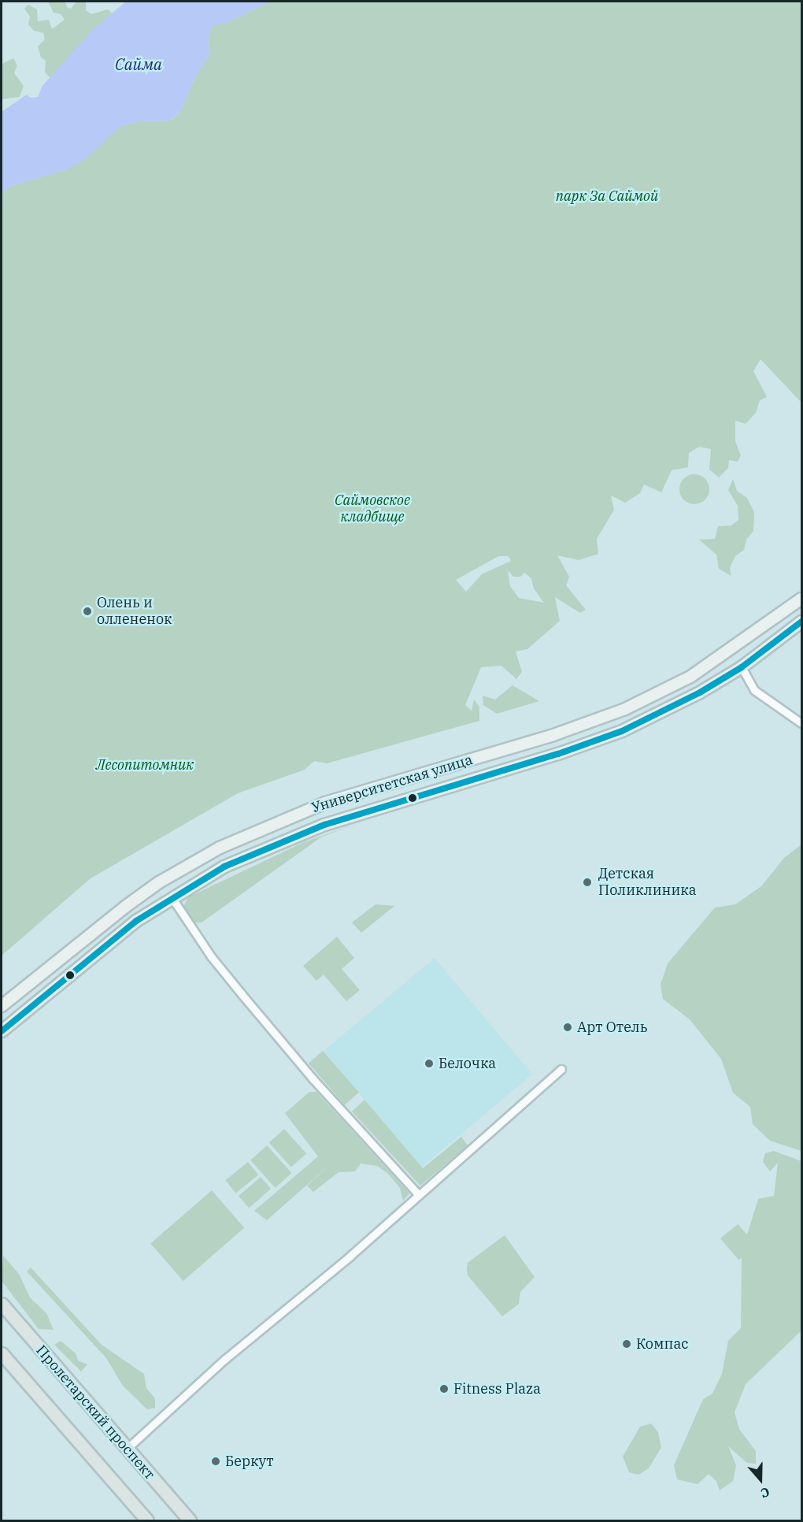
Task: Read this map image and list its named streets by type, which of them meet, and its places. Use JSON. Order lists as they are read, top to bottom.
{
  "streets": {
    "main road": ["Университетская улица", "Пролетарский проспект"]
  },
  "water": ["Сайма"],
  "parks": ["парк За Саймой", "Саймовское кладбище", "Лесопитомник"],
  "places": [
    "Олень и оллененок",
    "Детская Поликлиника",
    "Арт Отель",
    "Белочка",
    "Компас",
    "Fitness Plaza",
    "Беркут"
  ],
  "north": "bottom"
}
